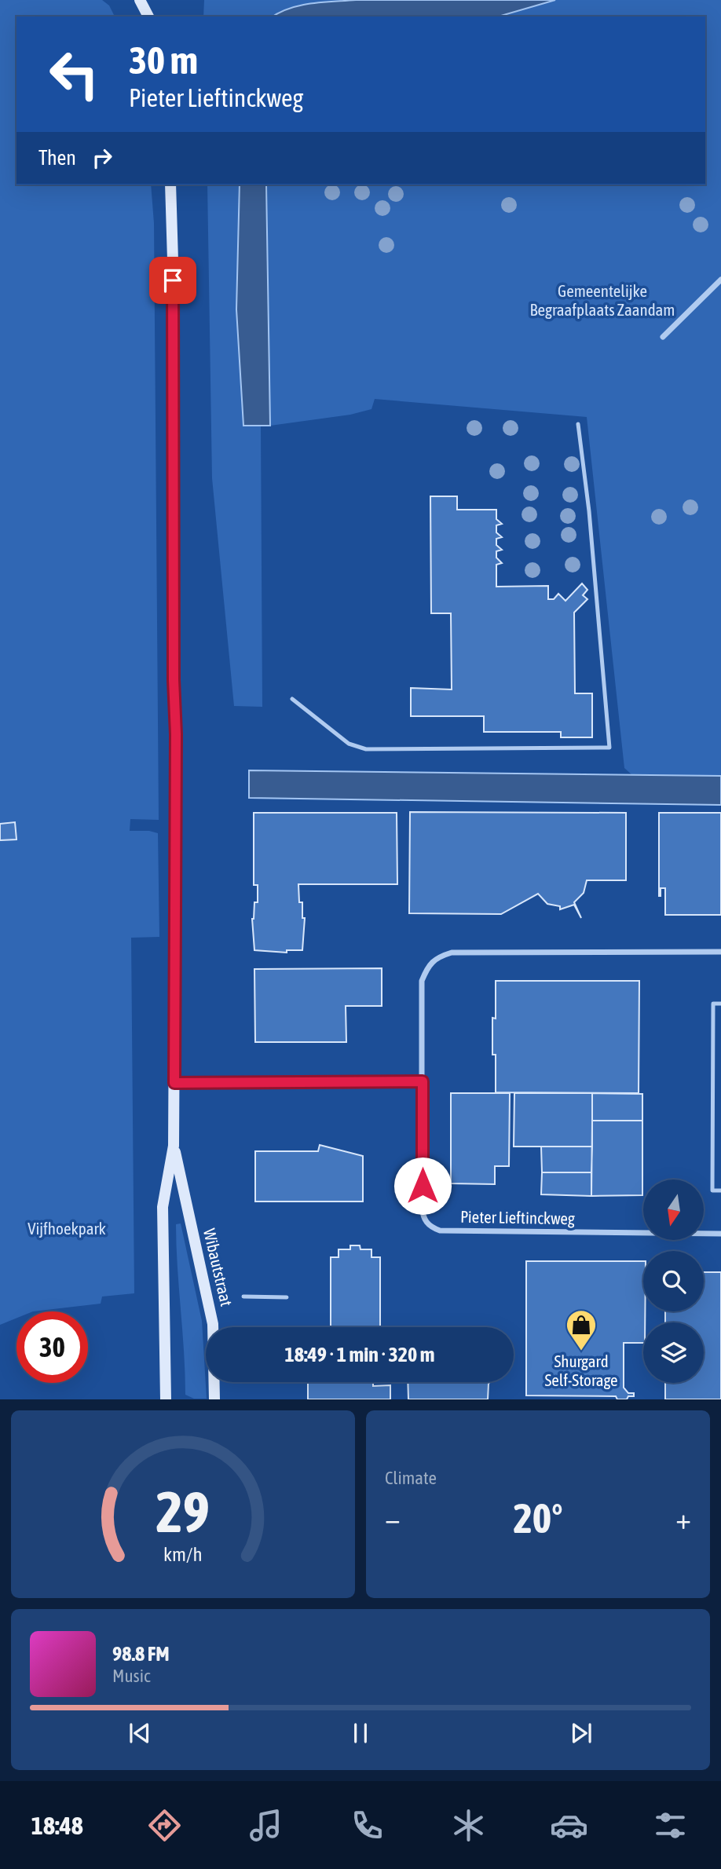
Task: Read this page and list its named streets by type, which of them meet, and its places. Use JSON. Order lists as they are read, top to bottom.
{
  "streets": {
    "street": ["Pieter Lieftinckweg", "Wibautstraat"]
  },
  "parks": ["Gemeentelijke Begraafplaats Zaandam", "Vijfhoekpark"],
  "places": {
    "shop": ["Shurgard Self-Storage"]
  },
  "north": "bottom",
  "page": {
    "turn": ["30 m", "Pieter Lieftinckweg"],
    "then": "Then",
    "limit": "30",
    "trip": "18:49 · 1 min · 320 m",
    "tile": "Climate",
    "heat": ["−", "20°", "+"],
    "song": ["98.8 FM", "Music"],
    "tabs": "18:48",
    "gauge": ["29", "km/h"]
  }
}
